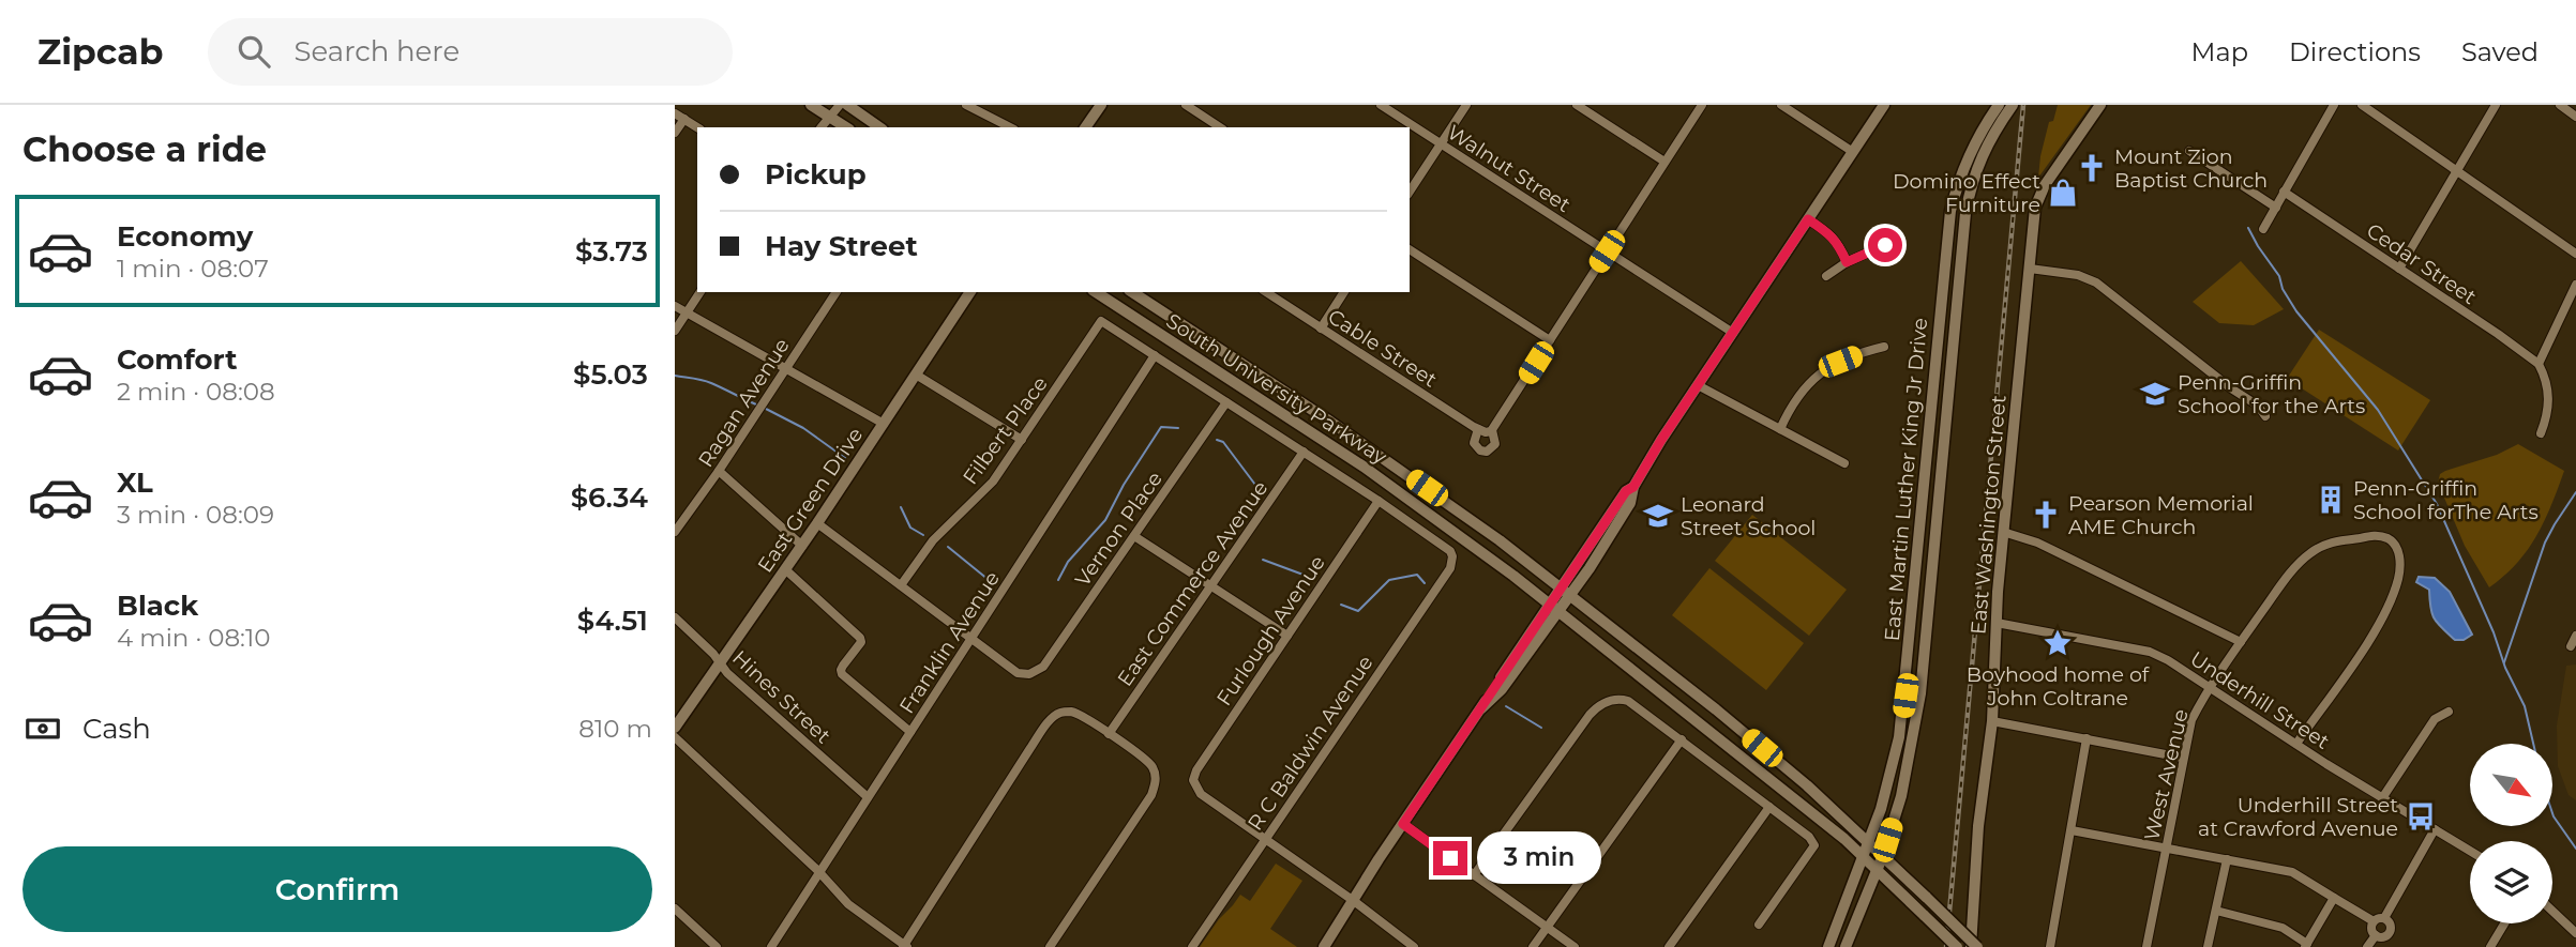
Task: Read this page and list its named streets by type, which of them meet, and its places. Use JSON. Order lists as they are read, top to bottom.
{
  "streets": {
    "main road": [
      "South University Parkway",
      "East Martin Luther King Jr Drive",
      "East Green Drive",
      "East Washington Street"
    ],
    "street": [
      "Walnut Street",
      "Cedar Street",
      "Cable Street",
      "Ragan Avenue",
      "Filbert Place",
      "Vernon Place",
      "East Commerce Avenue",
      "Furlough Avenue",
      "Franklin Avenue",
      "Hines Street",
      "Underhill Street",
      "R C Baldwin Avenue",
      "West Avenue"
    ]
  },
  "crossings": [
    ["South University Parkway", "East Martin Luther King Jr Drive"],
    ["Filbert Place", "Franklin Avenue"],
    ["East Green Drive", "Hines Street"],
    ["East Washington Street", "Underhill Street"],
    ["Vernon Place", "Franklin Avenue"],
    ["Furlough Avenue", "R C Baldwin Avenue"],
    ["Franklin Avenue", "Hines Street"],
    ["Underhill Street", "West Avenue"]
  ],
  "places": {
    "church": ["Mount Zion Baptist Church", "Pearson Memorial AME Church"],
    "shop": ["Domino Effect Furniture"],
    "school or university": ["Penn-Griffin School for the Arts", "Leonard Street School"],
    "building": ["Penn-Griffin School forThe Arts"],
    "place": ["Boyhood home of John Coltrane"],
    "bus stop": ["Underhill Street at Crawford Avenue"]
  },
  "north": "bottom right",
  "page": {
    "header": "Zipcab",
    "search": "Search here",
    "nav": ["Map", "Directions", "Saved"],
    "heading": "Choose a ride",
    "banner": ["Pickup", "Hay Street"],
    "list": [
      {
        "name": "Economy",
        "note": "1 min · 08:07",
        "value": "$3.73"
      },
      {
        "name": "Comfort",
        "note": "2 min · 08:08",
        "value": "$5.03"
      },
      {
        "name": "XL",
        "note": "3 min · 08:09",
        "value": "$6.34"
      },
      {
        "name": "Black",
        "note": "4 min · 08:10",
        "value": "$4.51"
      }
    ],
    "pay": ["Cash", "810 m"],
    "buttons": "Confirm",
    "bubble": "3 min"
  }
}
